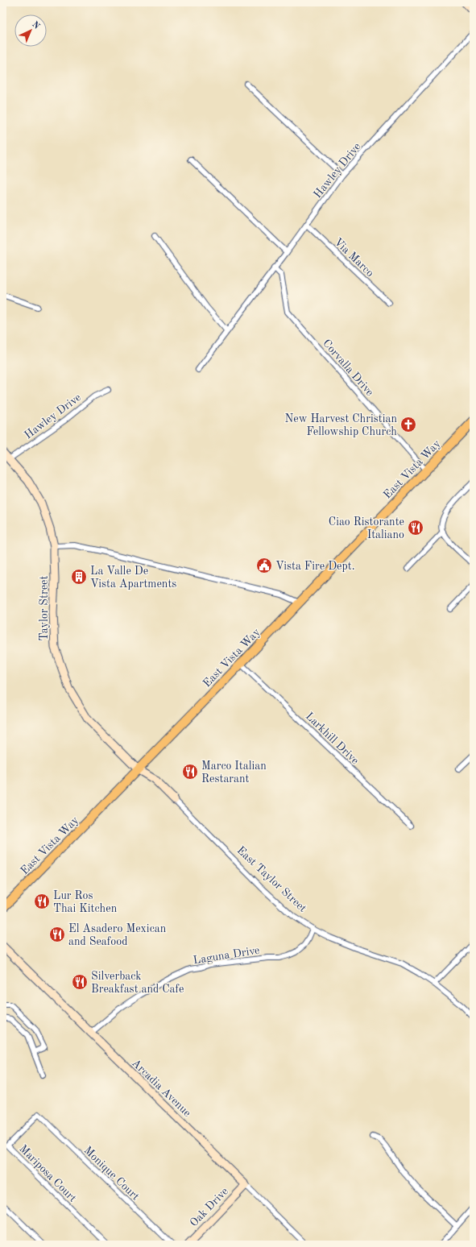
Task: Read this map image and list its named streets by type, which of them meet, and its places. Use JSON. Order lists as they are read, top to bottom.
{
  "streets": {
    "main road": ["East Vista Way"],
    "street": [
      "Hawley Drive",
      "Via Marco",
      "Corvalla Drive",
      "Taylor Street",
      "Larkhill Drive",
      "East Taylor Street",
      "Laguna Drive",
      "Arcadia Avenue",
      "Mariposa Court",
      "Monique Court",
      "Oak Drive"
    ]
  },
  "crossings": [
    ["Hawley Drive", "Via Marco"],
    ["Hawley Drive", "Corvalla Drive"],
    ["Hawley Drive", "Taylor Street"],
    ["Corvalla Drive", "East Vista Way"],
    ["East Vista Way", "Taylor Street"],
    ["East Vista Way", "Larkhill Drive"],
    ["East Vista Way", "East Taylor Street"],
    ["Taylor Street", "East Taylor Street"],
    ["East Taylor Street", "Laguna Drive"],
    ["Laguna Drive", "Arcadia Avenue"],
    ["Arcadia Avenue", "Oak Drive"],
    ["Mariposa Court", "Monique Court"]
  ],
  "places": {
    "church": ["New Harvest Christian Fellowship Church"],
    "restaurant": [
      "Ciao Ristorante Italiano",
      "Marco Italian Restarant",
      "Lur Ros Thai Kitchen",
      "El Asadero Mexican and Seafood",
      "Silverback Breakfast and Cafe"
    ],
    "public building": ["Vista Fire Dept."],
    "building": ["La Valle De Vista Apartments"]
  },
  "north": "top right"
}
